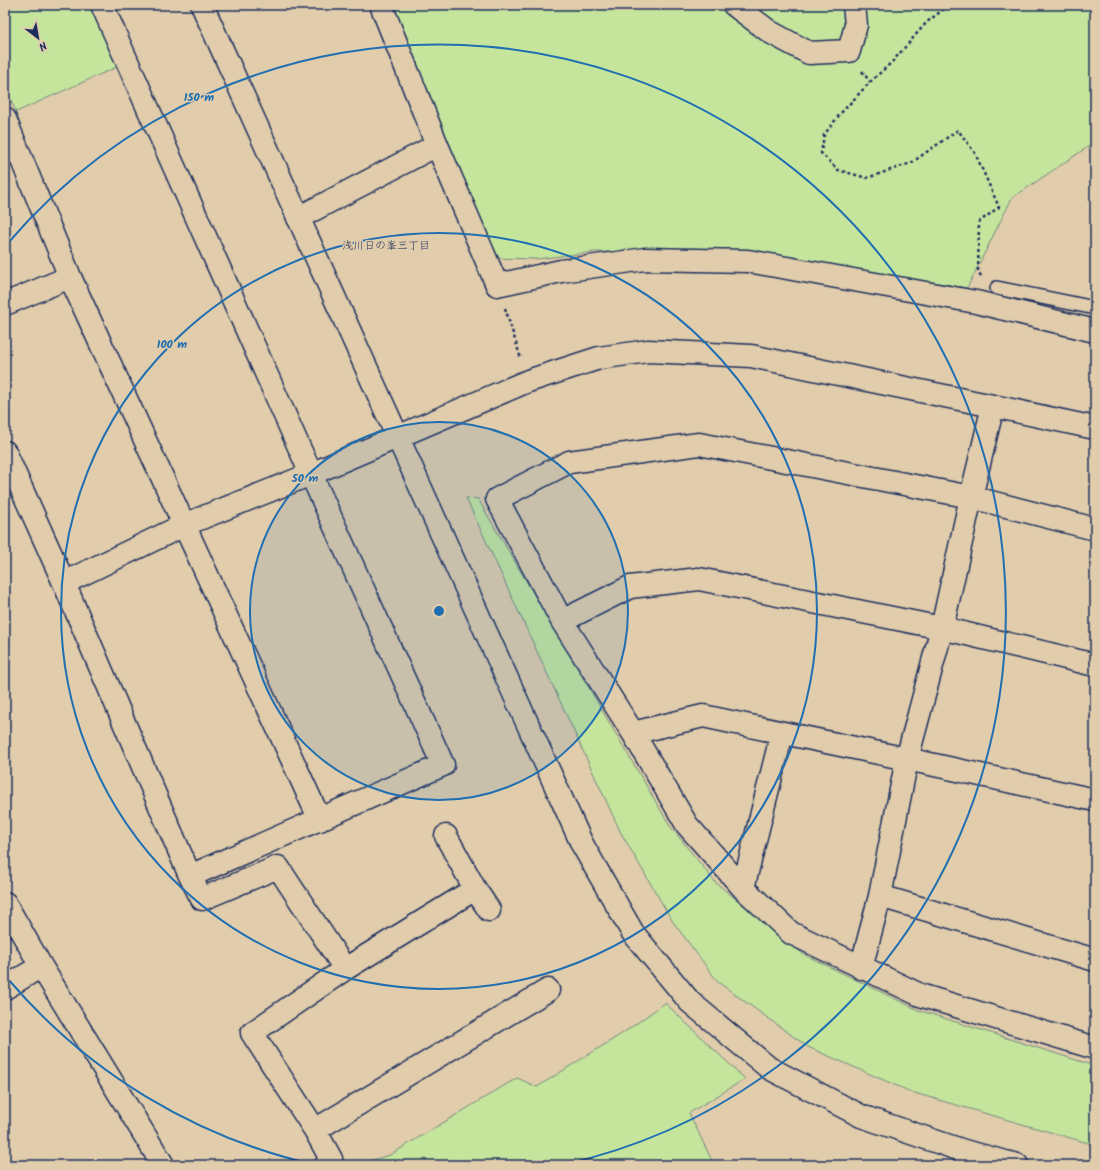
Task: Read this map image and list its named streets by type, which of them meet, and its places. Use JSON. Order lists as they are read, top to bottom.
{
  "districts": ["浅川日の峯三丁目"],
  "north": "bottom right",
  "rings": ["150 m", "100 m", "50 m"]
}
